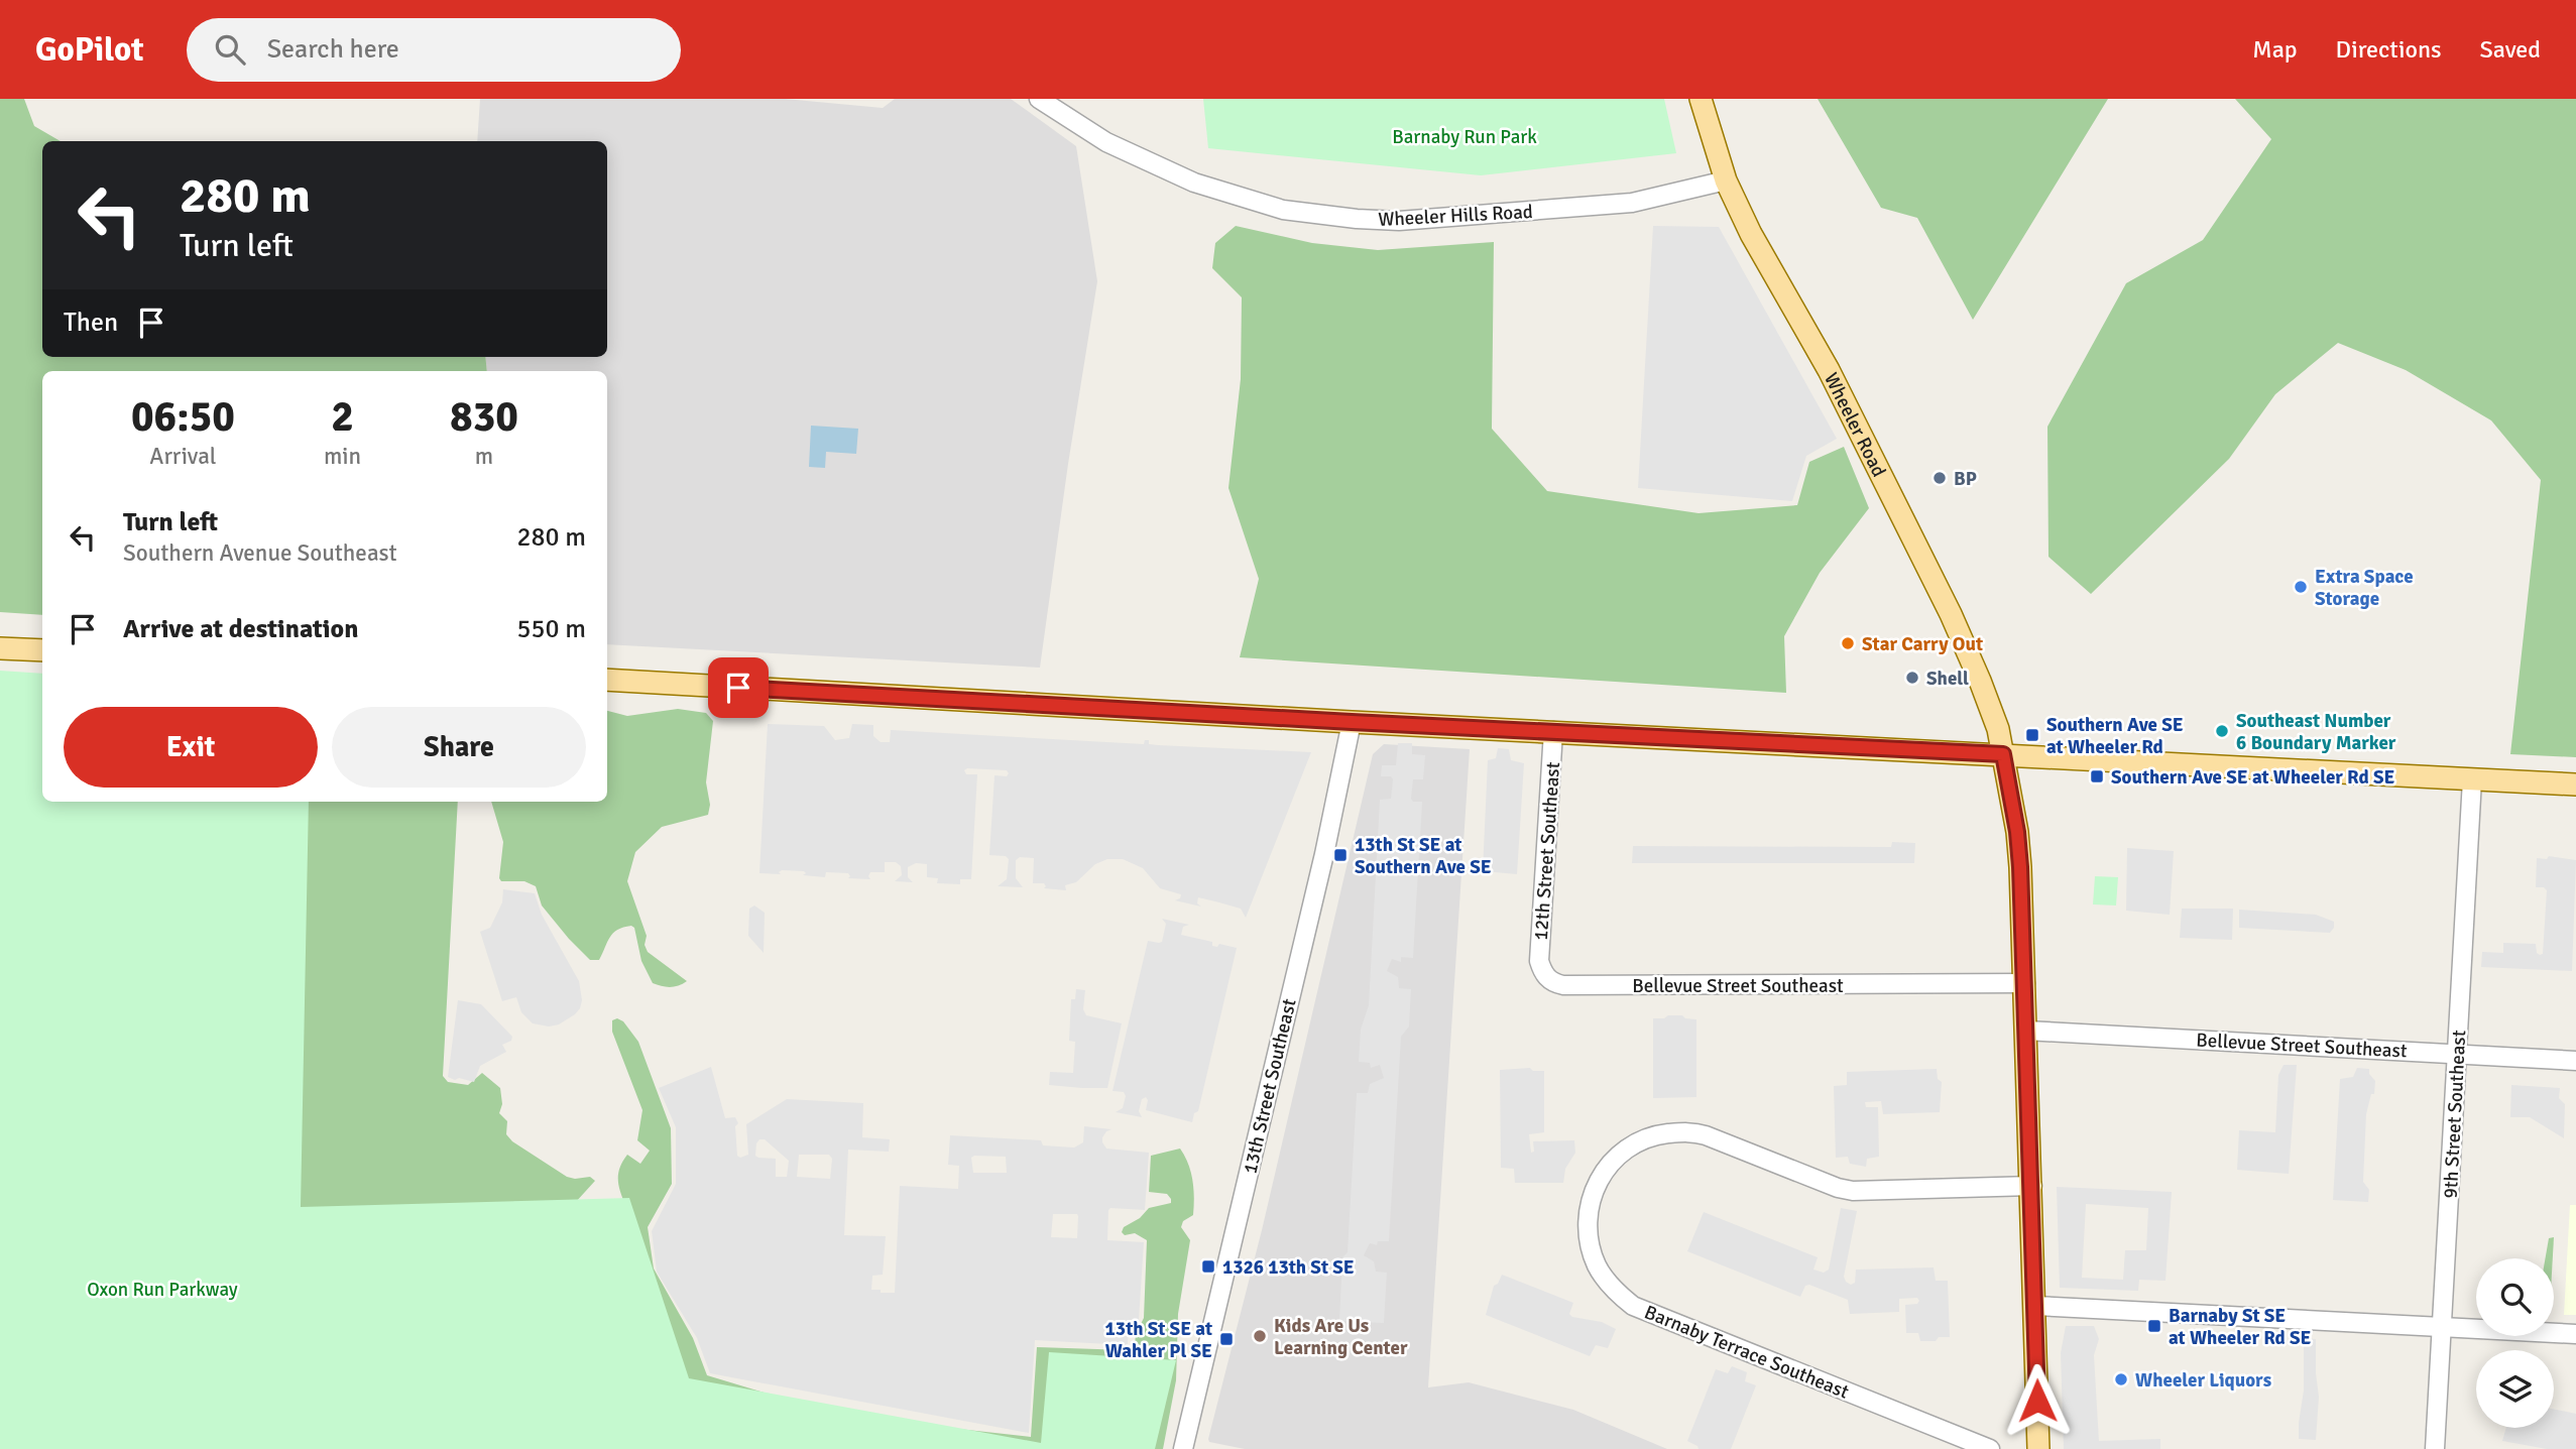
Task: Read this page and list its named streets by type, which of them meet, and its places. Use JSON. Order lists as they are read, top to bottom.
{
  "streets": {
    "main road": ["Wheeler Road"],
    "street": [
      "Wheeler Hills Road",
      "12th Street Southeast",
      "Bellevue Street Southeast",
      "13th Street Southeast",
      "9th Street Southeast",
      "Barnaby Terrace Southeast"
    ]
  },
  "crossings": [
    ["Wheeler Hills Road", "Wheeler Road"],
    ["Wheeler Road", "Bellevue Street Southeast"],
    ["Wheeler Road", "Barnaby Terrace Southeast"],
    ["12th Street Southeast", "Bellevue Street Southeast"],
    ["Bellevue Street Southeast", "9th Street Southeast"]
  ],
  "parks": ["Barnaby Run Park", "Oxon Run Parkway"],
  "places": {
    "other": [
      "BP",
      "Extra Space Storage",
      "Star Carry Out",
      "Shell",
      "Southeast Number 6 Boundary Marker",
      "Kids Are Us Learning Center",
      "Wheeler Liquors"
    ],
    "transit": [
      "Southern Ave SE at Wheeler Rd",
      "Southern Ave SE at Wheeler Rd SE",
      "13th St SE at Southern Ave SE",
      "1326 13th St SE",
      "Barnaby St SE at Wheeler Rd SE",
      "13th St SE at Wahler Pl SE"
    ]
  },
  "page": {
    "header": "GoPilot",
    "search": "Search here",
    "nav": ["Map", "Directions", "Saved"],
    "turn": ["280 m", "Turn left"],
    "then": "Then",
    "eta": [
      "06:50",
      "Arrival",
      "2",
      "min",
      "830",
      "m"
    ],
    "list": [
      {
        "name": "Turn left",
        "note": "Southern Avenue Southeast",
        "value": "280 m"
      },
      {
        "name": "Arrive at destination",
        "value": "550 m"
      }
    ],
    "buttons": ["Exit", "Share"]
  }
}
